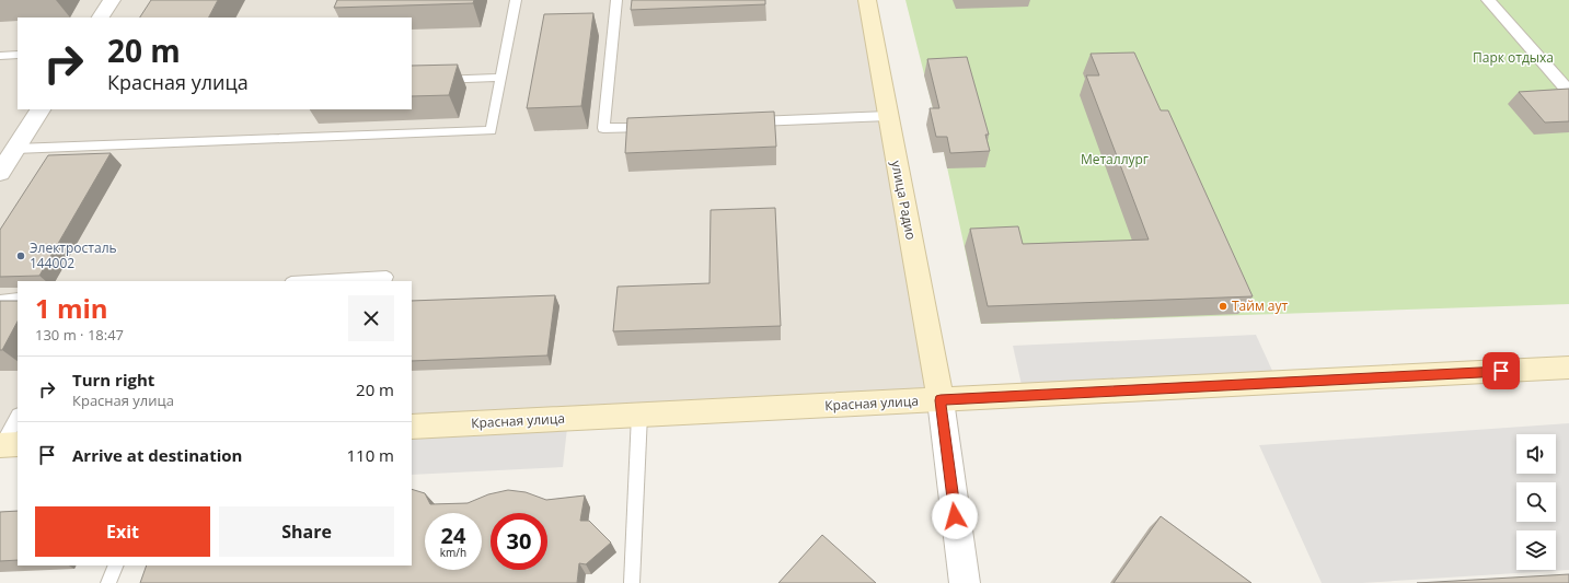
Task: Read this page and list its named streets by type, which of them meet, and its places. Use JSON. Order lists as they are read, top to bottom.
{
  "streets": {
    "main road": ["улица Радио", "Красная улица"]
  },
  "crossings": [
    ["улица Радио", "Красная улица"]
  ],
  "parks": ["Парк отдыха", "Металлург"],
  "places": ["Электросталь 144002", "Тайм аут"],
  "page": {
    "turn": ["20 m", "Красная улица"],
    "heading": ["1 min", "130 m · 18:47"],
    "list": [
      {
        "name": "Turn right",
        "note": "Красная улица",
        "value": "20 m"
      },
      {
        "name": "Arrive at destination",
        "value": "110 m"
      }
    ],
    "buttons": ["Exit", "Share"],
    "speed": "24 km/h",
    "limit": "30"
  }
}
